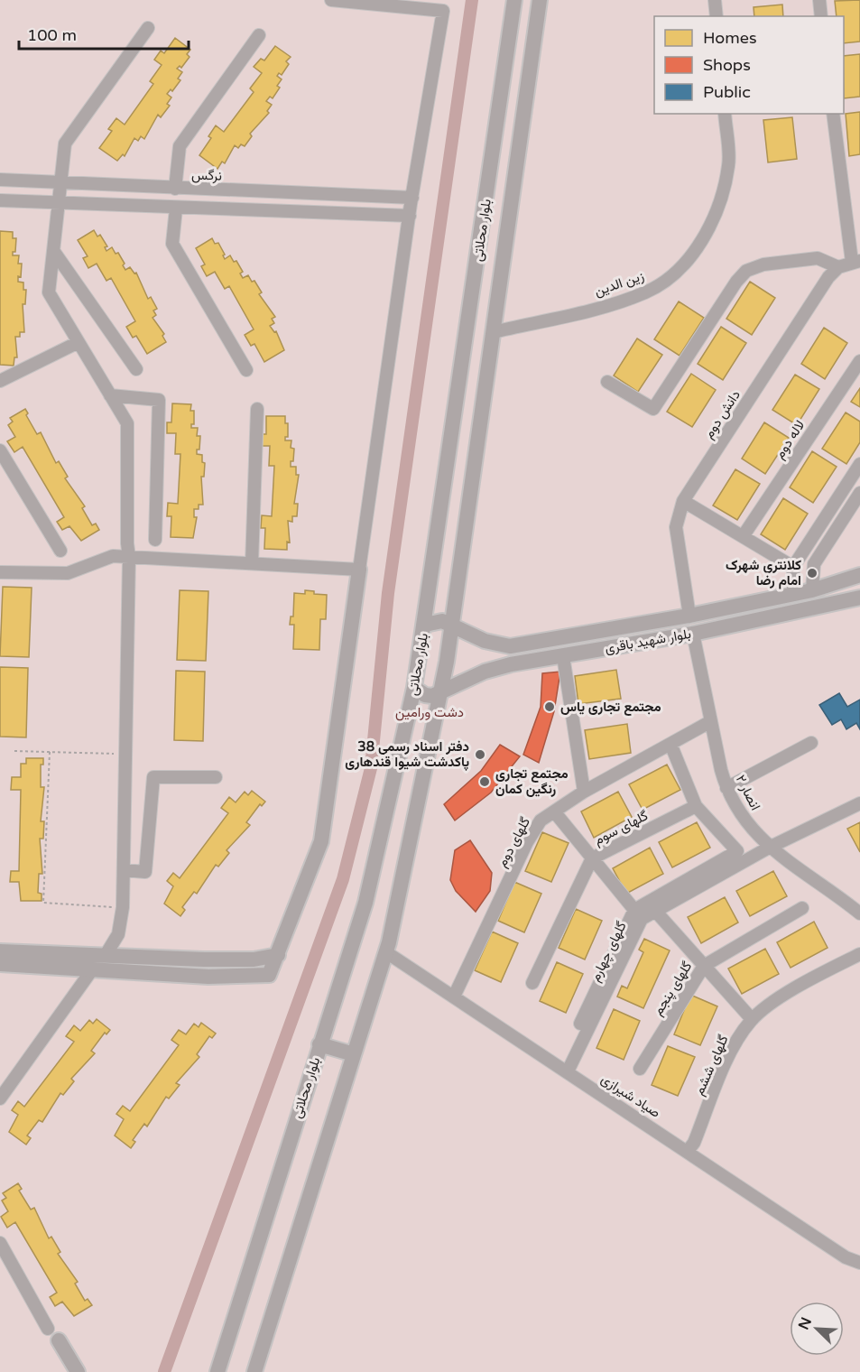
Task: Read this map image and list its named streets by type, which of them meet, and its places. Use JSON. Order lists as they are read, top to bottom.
{
  "streets": {
    "street": [
      "نرگس",
      "بلوار محلاتی",
      "زین الدین",
      "دانش دوم",
      "لاله دوم",
      "بلوار شهید باقری",
      "انصار ۲",
      "گلهای سوم",
      "گلهای دوم",
      "گلهای چهارم",
      "گلهای پنجم",
      "گلهای ششم",
      "صیاد شیرازی"
    ]
  },
  "crossings": [
    ["بلوار محلاتی", "زین الدین"],
    ["بلوار محلاتی", "بلوار شهید باقری"],
    ["بلوار محلاتی", "صیاد شیرازی"],
    ["دانش دوم", "بلوار شهید باقری"],
    ["بلوار شهید باقری", "انصار ۲"],
    ["انصار ۲", "گلهای دوم"],
    ["انصار ۲", "گلهای چهارم"],
    ["گلهای دوم", "صیاد شیرازی"],
    ["گلهای چهارم", "صیاد شیرازی"],
    ["گلهای ششم", "صیاد شیرازی"]
  ],
  "parks": ["دشت ورامین"],
  "places": [
    "کلانتری شهرک امام رضا",
    "مجتمع تجاری یاس",
    "دفتر اسناد رسمی 38 پاکدشت شیوا قندهاری",
    "مجتمع تجاری رنگین کمان"
  ],
  "legend": ["Homes", "Shops", "Public"],
  "scale_bar": "100 m",
  "north": "top left"
}
